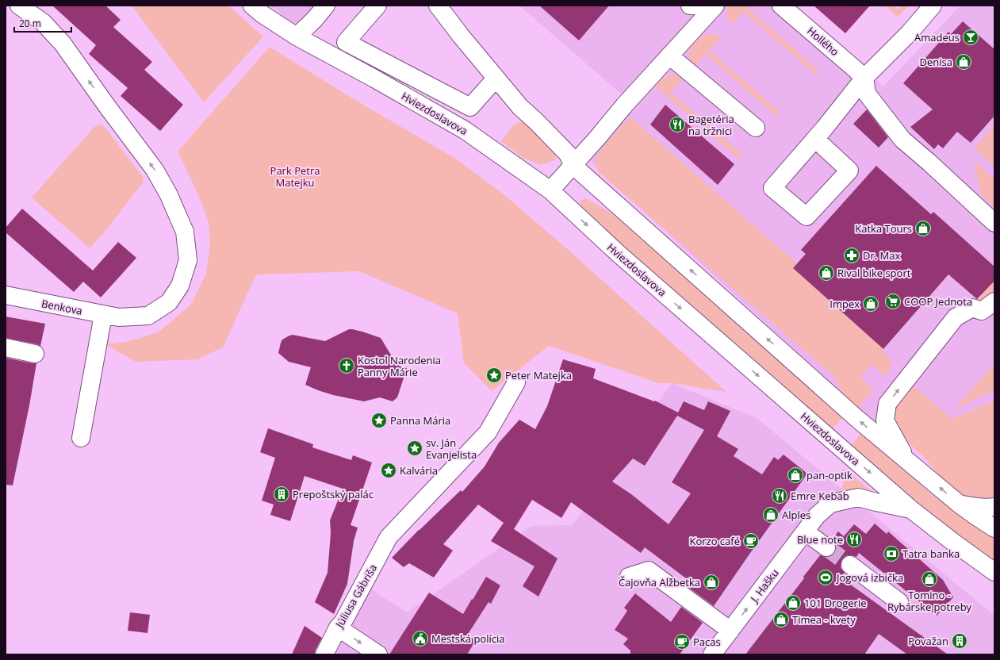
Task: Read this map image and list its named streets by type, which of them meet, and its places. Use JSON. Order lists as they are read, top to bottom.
{
  "streets": {
    "street": [
      "Hollého",
      "Hviezdoslavova",
      "Benkova",
      "J. Hašku",
      "Júliusa Gábriša"
    ]
  },
  "crossings": [
    ["Hviezdoslavova", "J. Hašku"]
  ],
  "one_way": ["J. Hašku"],
  "parks": ["Park Petra Matejku"],
  "places": {
    "bar": ["Amadeus"],
    "shop": [
      "Denisa",
      "Katka Tours",
      "Rival bike sport",
      "Impex",
      "pan-optik",
      "Alples",
      "Tomino - Rybárske potreby",
      "Čajovňa Alžbetka",
      "101 Drogerie",
      "Timea - kvety"
    ],
    "restaurant": ["Bagetéria na tržnici", "Emre Kebab", "Blue note"],
    "pharmacy": ["Dr. Max"],
    "supermarket": ["COOP Jednota"],
    "church": ["Kostol Narodenia Panny Márie"],
    "place": [
      "Peter Matejka",
      "Panna Mária",
      "sv. Ján Evanjelista",
      "Kalvária"
    ],
    "building": ["Prepoštský palác", "Považan"],
    "cafe": ["Korzo café", "Pacas"],
    "bank": ["Tatra banka"],
    "sports": ["Jogová izbička"],
    "public building": ["Mestská polícia"]
  },
  "scale_bar": "20 m"
}
